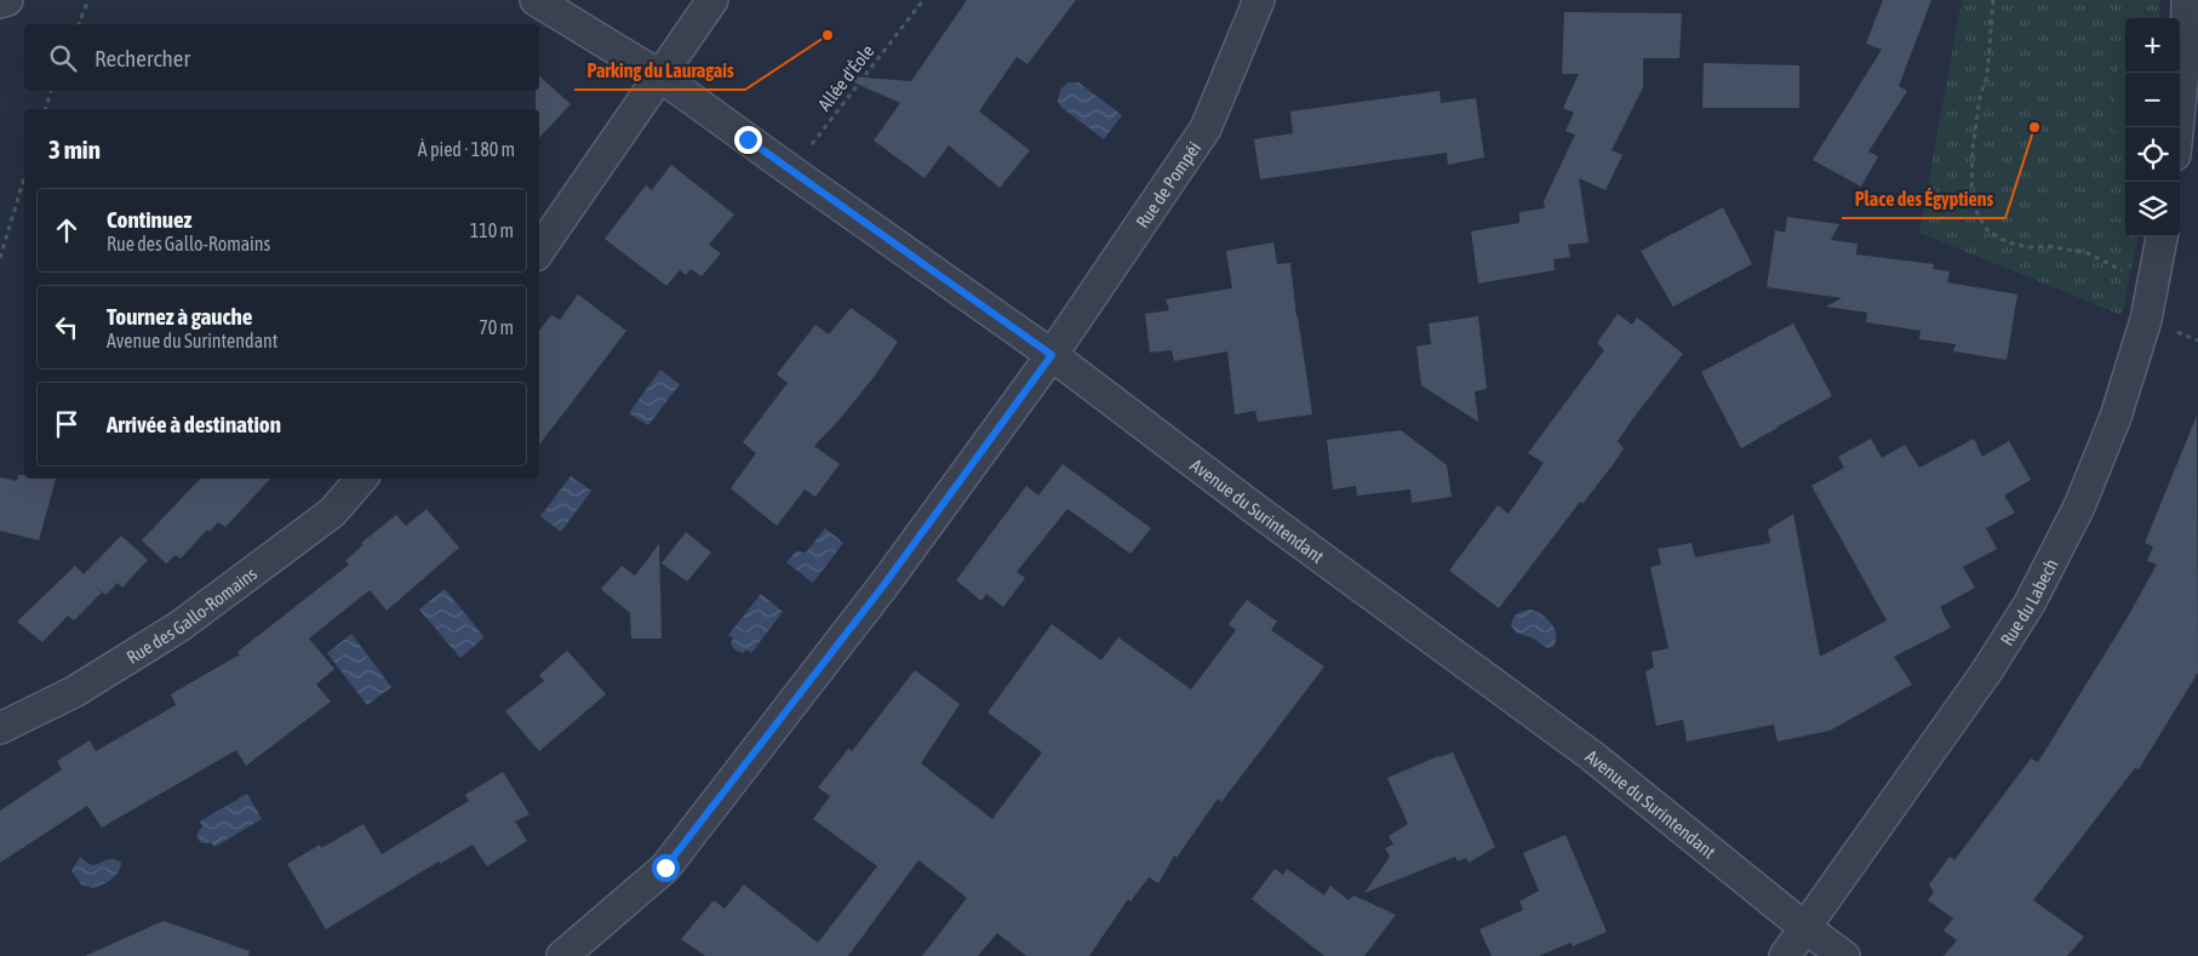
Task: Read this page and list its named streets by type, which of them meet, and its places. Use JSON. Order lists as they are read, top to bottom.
{
  "streets": {
    "street": [
      "Rue de Pompéi",
      "Avenue du Surintendant",
      "Rue du Labech",
      "Rue des Gallo-Romains"
    ],
    "path": ["Allée d'Éole"]
  },
  "crossings": [
    ["Allée d'Éole", "Avenue du Surintendant"],
    ["Rue de Pompéi", "Avenue du Surintendant"],
    ["Avenue du Surintendant", "Rue du Labech"]
  ],
  "places": ["Parking du Lauragais", "Place des Égyptiens"],
  "page": {
    "map_buttons": ["+", "−"],
    "search": "Rechercher",
    "heading": ["3 min", "À pied · 180 m"],
    "list": [
      ["Continuez", "Rue des Gallo-Romains", "110 m"],
      ["Tournez à gauche", "Avenue du Surintendant", "70 m"],
      "Arrivée à destination"
    ]
  }
}
